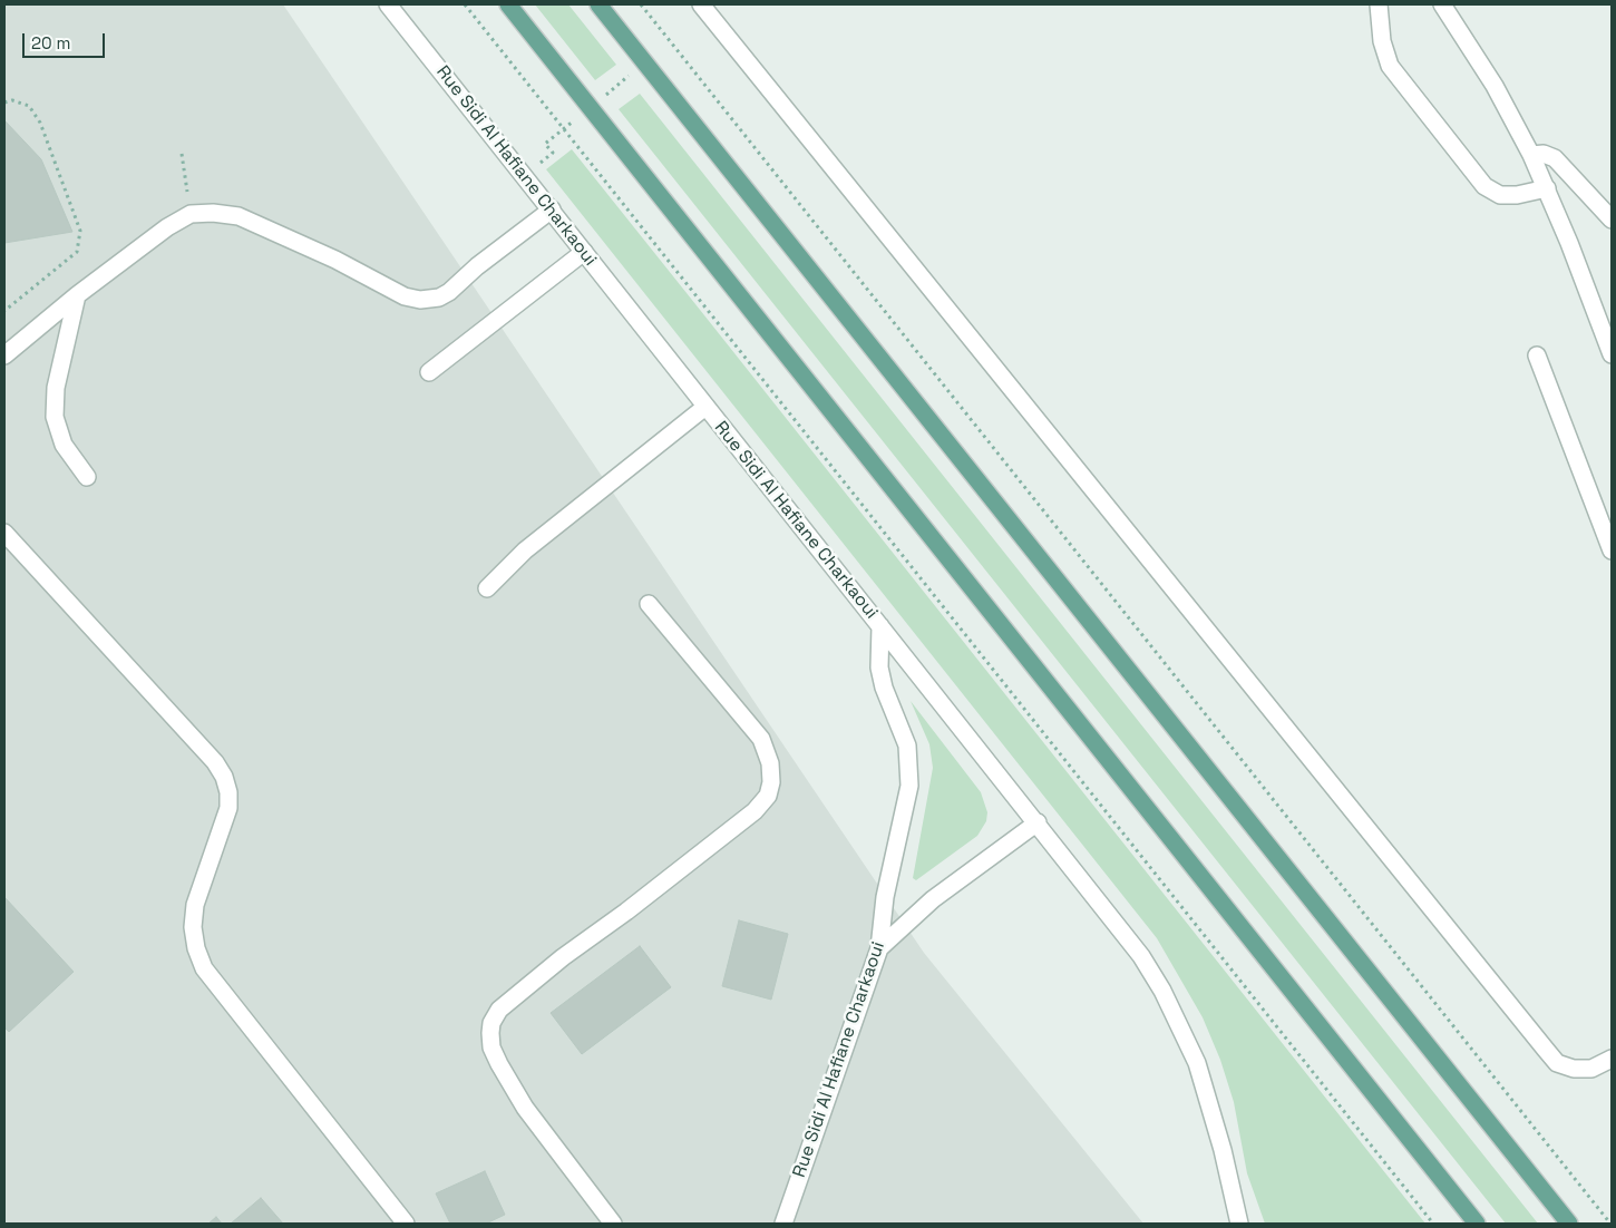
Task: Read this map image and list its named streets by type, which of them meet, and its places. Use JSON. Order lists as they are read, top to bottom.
{
  "streets": {
    "street": ["Rue Sidi Al Hafiane Charkaoui"]
  },
  "scale_bar": "20 m"
}
